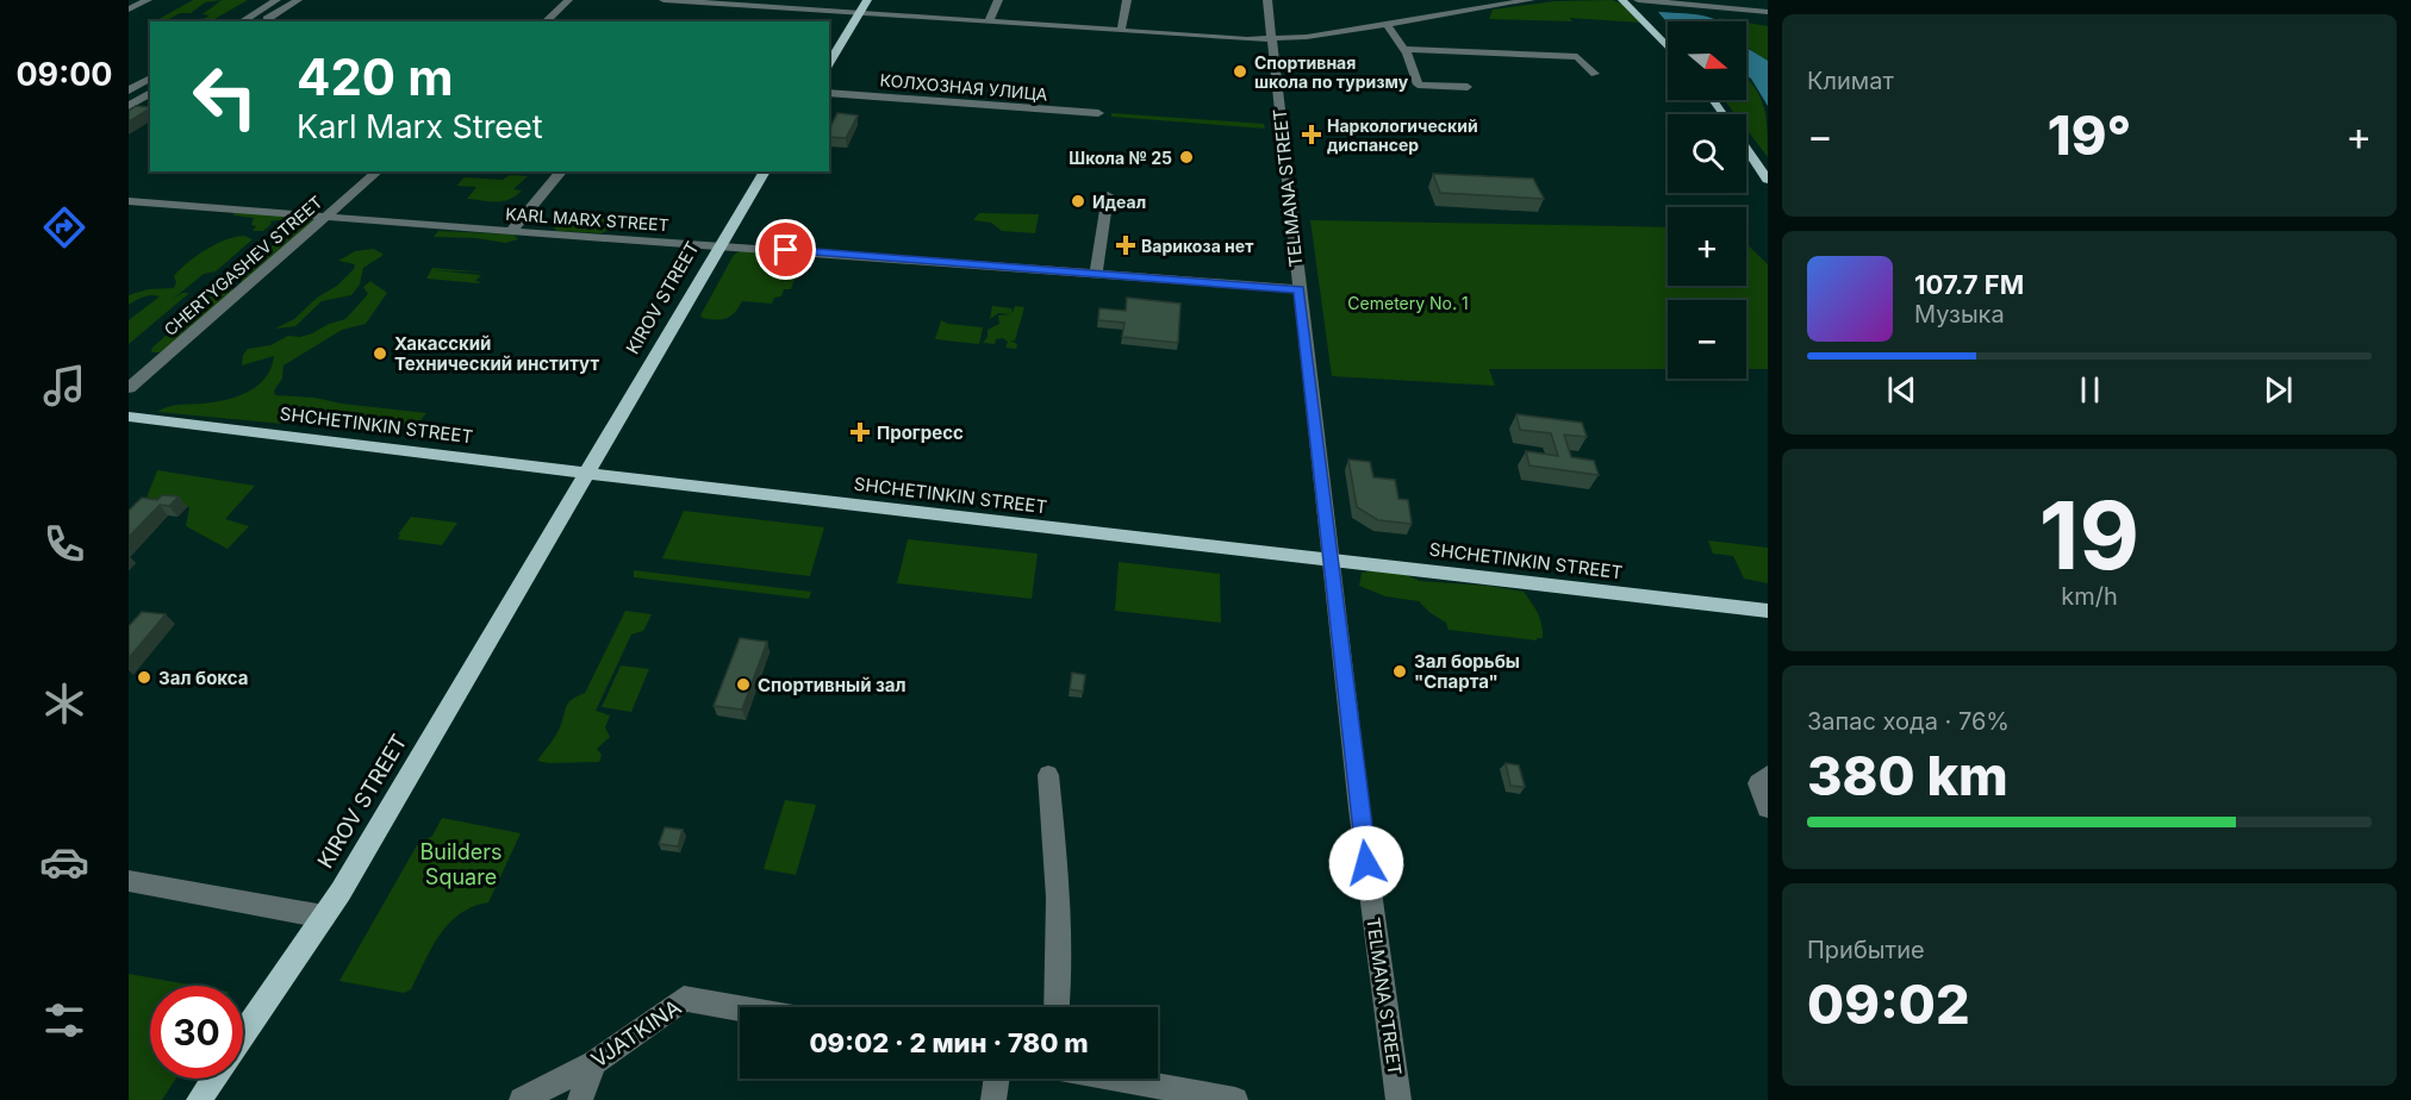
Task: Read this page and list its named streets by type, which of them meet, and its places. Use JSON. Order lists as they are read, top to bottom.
{
  "streets": {
    "main road": ["KIROV STREET", "SHCHETINKIN STREET"],
    "street": [
      "КОЛХОЗНАЯ УЛИЦА",
      "TELMANA STREET",
      "KARL MARX STREET",
      "CHERTYGASHEV STREET",
      "VJATKINA"
    ]
  },
  "crossings": [
    ["TELMANA STREET", "KARL MARX STREET"],
    ["TELMANA STREET", "SHCHETINKIN STREET"],
    ["KARL MARX STREET", "CHERTYGASHEV STREET"],
    ["KARL MARX STREET", "KIROV STREET"],
    ["KIROV STREET", "SHCHETINKIN STREET"]
  ],
  "parks": ["Cemetery No. 1", "Builders Square"],
  "places": {
    "other": [
      "Спортивная школа по туризму",
      "Школа № 25",
      "Идеал",
      "Хакасский Технический институт",
      "Зал борьбы \"Спарта\"",
      "Зал бокса",
      "Спортивный зал"
    ],
    "health": ["Наркологический диспансер", "Варикоза нет", "Прогресс"]
  },
  "north": "right",
  "page": {
    "tabs": "09:00",
    "tile": [
      "Климат",
      ["19", "km/h"],
      ["Запас хода · 76%", "380 km"],
      ["Прибытие", "09:02"]
    ],
    "map_buttons": ["+", "−"],
    "turn": ["420 m", "Karl Marx Street"],
    "heat": ["−", "19°", "+"],
    "song": ["107.7 FM", "Музыка"],
    "limit": "30",
    "trip": "09:02 · 2 мин · 780 m"
  }
}
